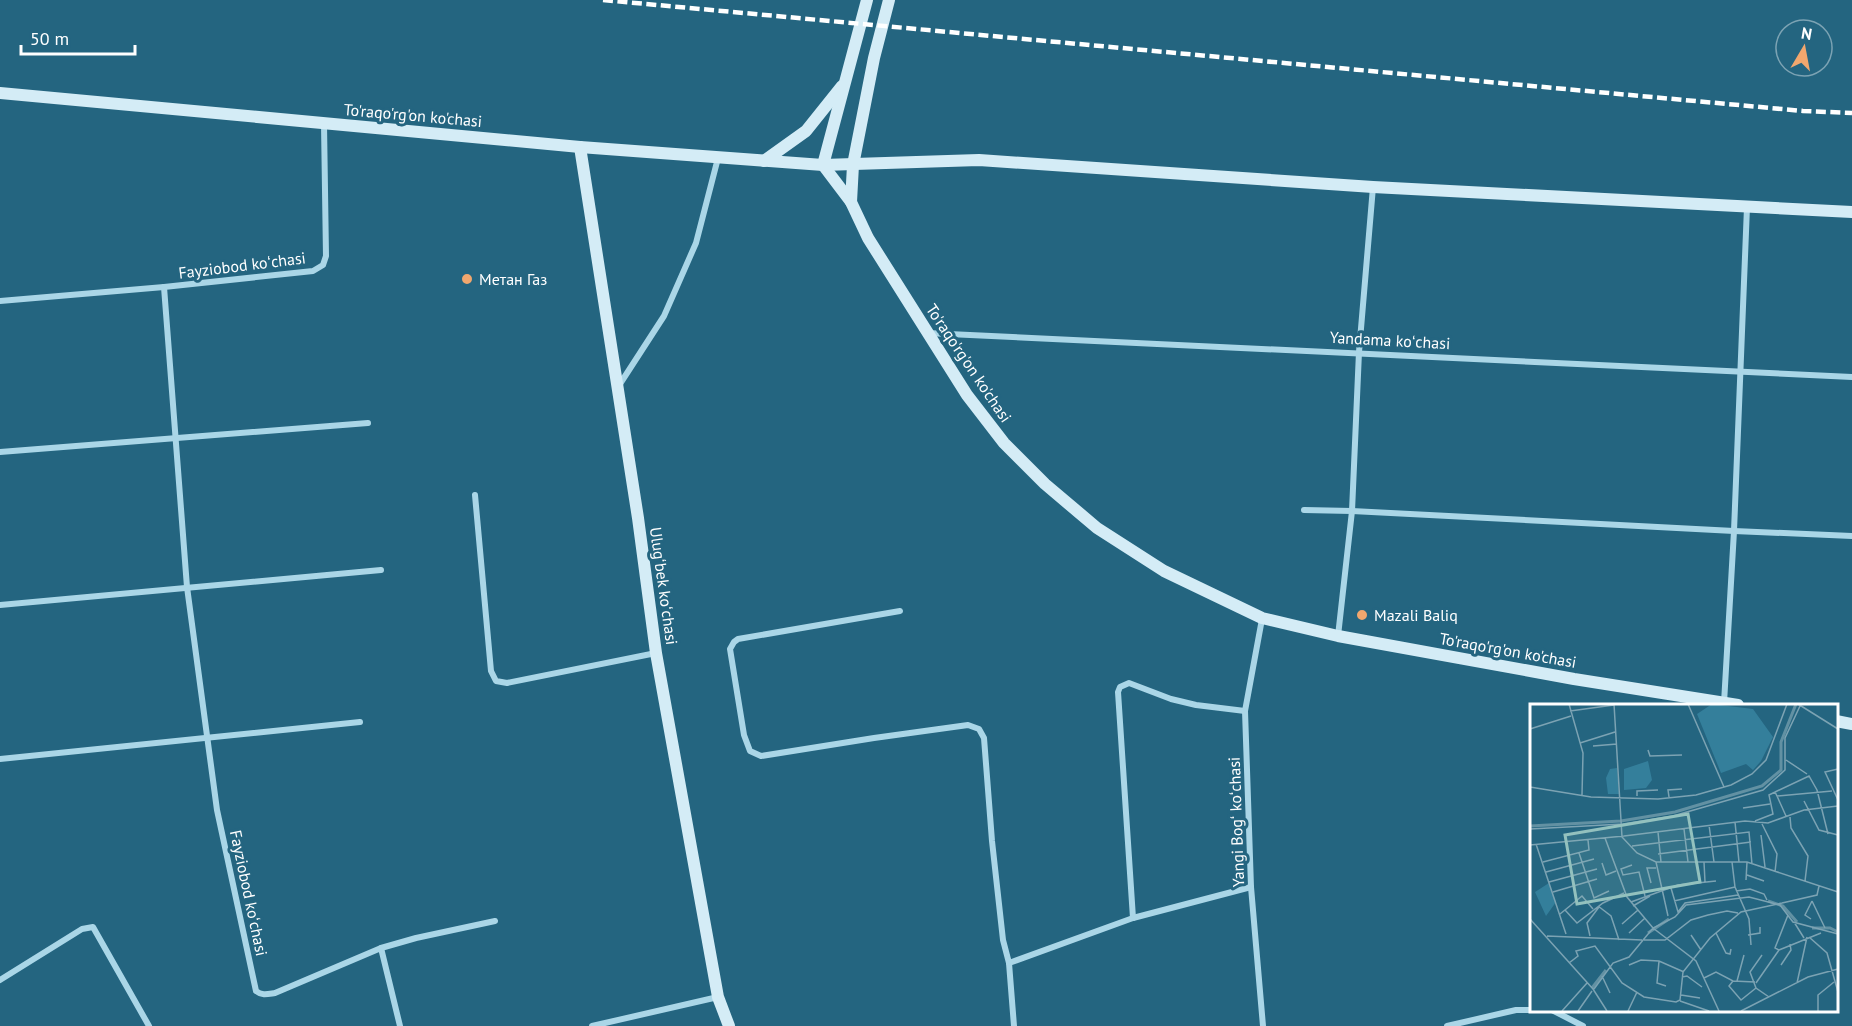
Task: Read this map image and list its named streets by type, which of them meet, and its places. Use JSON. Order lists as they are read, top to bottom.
{
  "streets": {
    "main road": ["To'raqo'rg'on ko'chasi", "Ulugʻbek koʻchasi"],
    "street": ["Fayziobod koʻchasi", "Yandama koʻchasi", "Yangi Bogʻ koʻchasi"]
  },
  "crossings": [
    ["To'raqo'rg'on ko'chasi", "Fayziobod koʻchasi"],
    ["To'raqo'rg'on ko'chasi", "Yandama koʻchasi"],
    ["To'raqo'rg'on ko'chasi", "Ulugʻbek koʻchasi"],
    ["To'raqo'rg'on ko'chasi", "Yangi Bogʻ koʻchasi"]
  ],
  "places": ["Метан Газ", "Mazali Baliq"],
  "scale_bar": "50 m",
  "north": "top"
}
